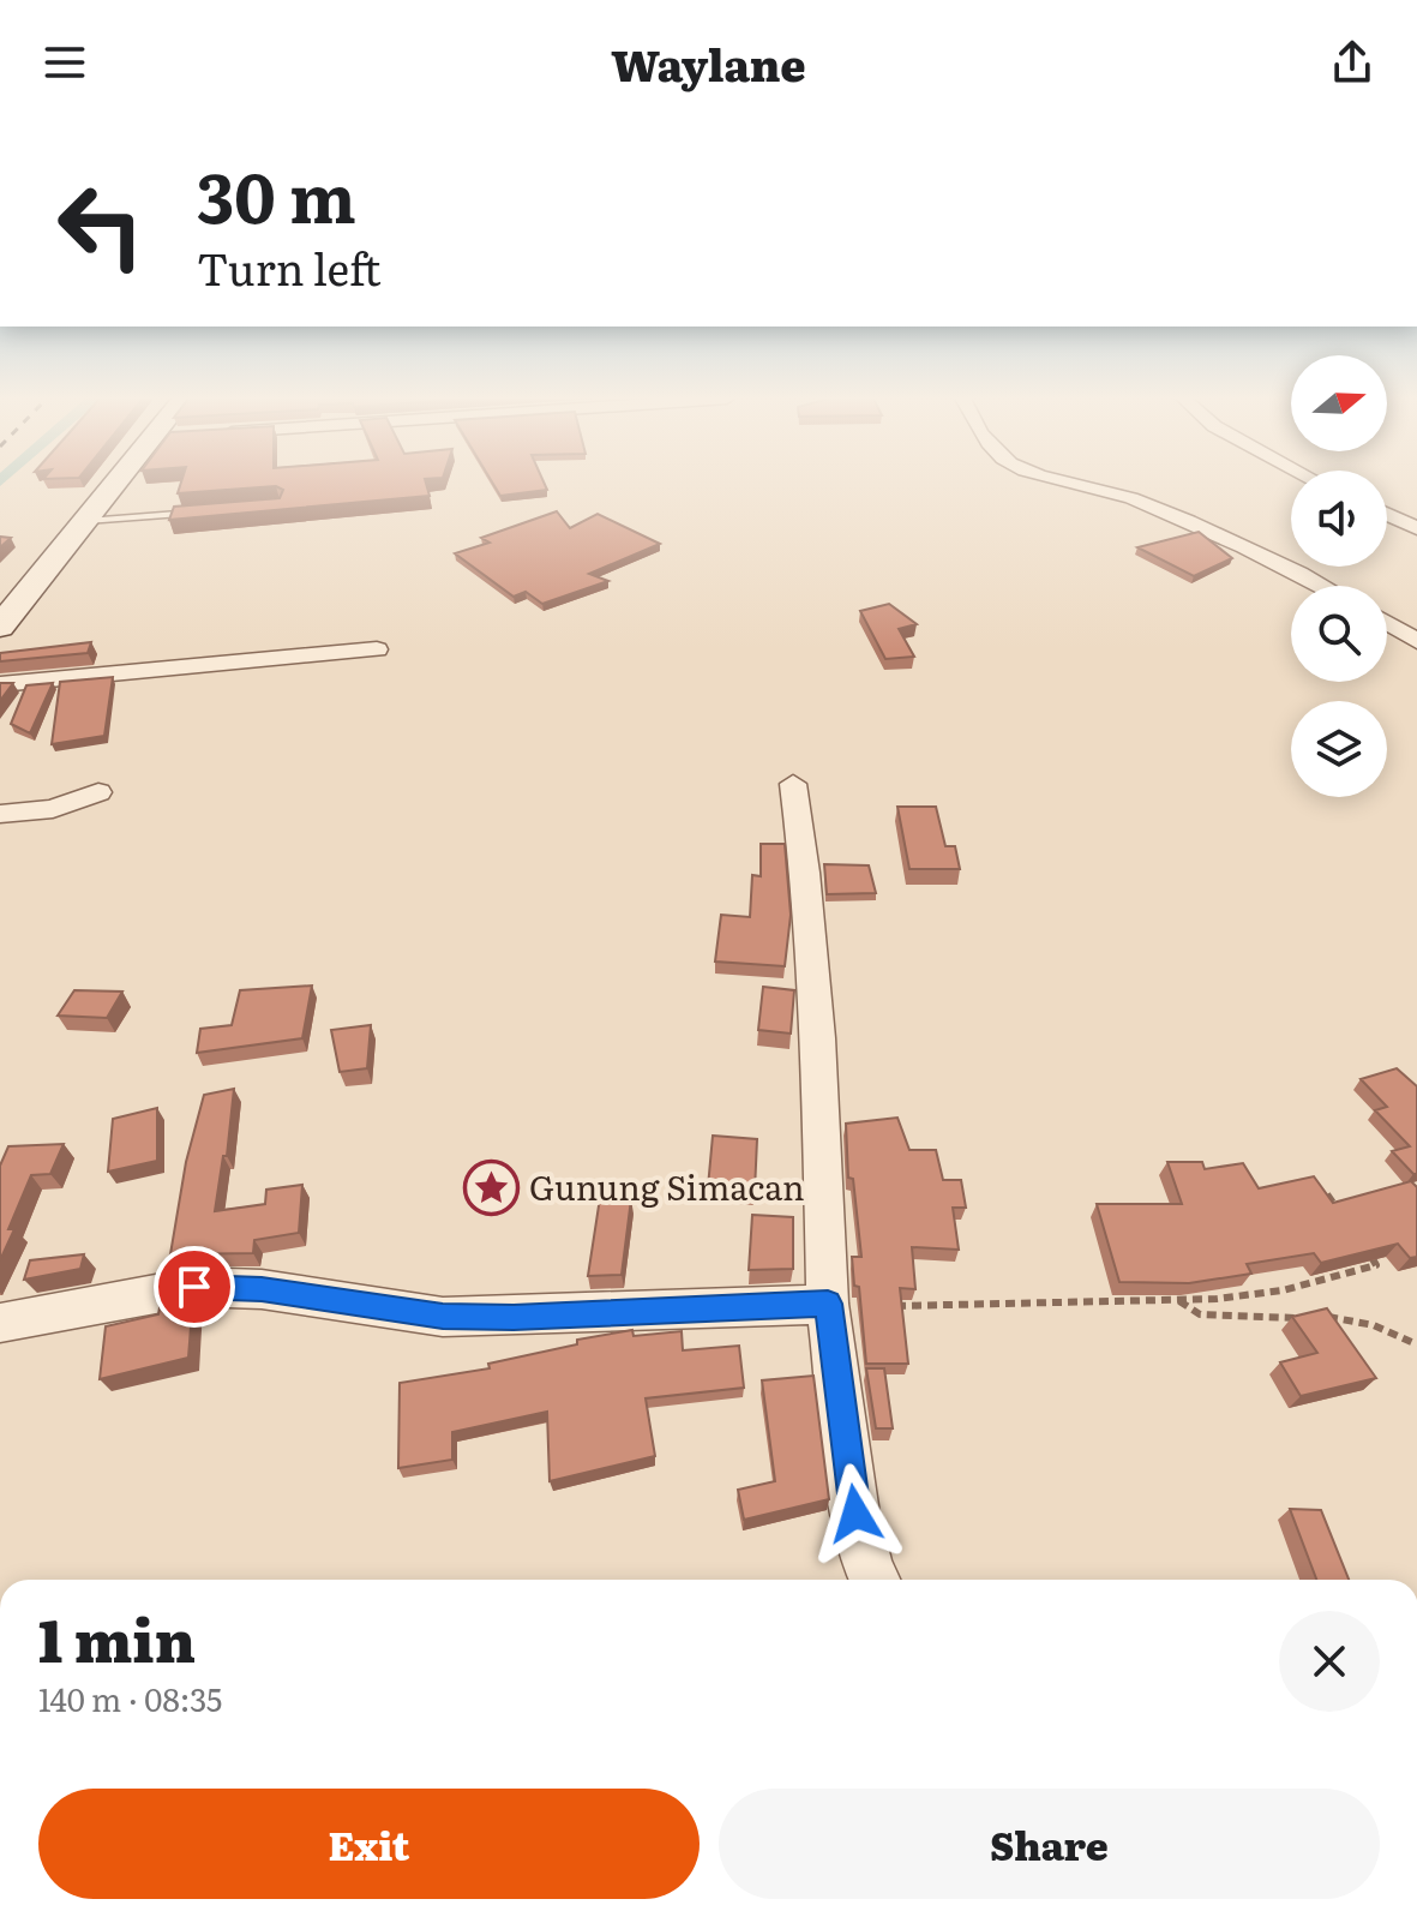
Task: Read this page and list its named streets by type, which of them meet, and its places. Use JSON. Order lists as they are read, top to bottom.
{
  "places": {
    "place": ["Gunung Simacan"]
  },
  "north": "right",
  "page": {
    "header": "Waylane",
    "turn": ["30 m", "Turn left"],
    "heading": ["1 min", "140 m · 08:35"],
    "buttons": ["Exit", "Share"]
  }
}
